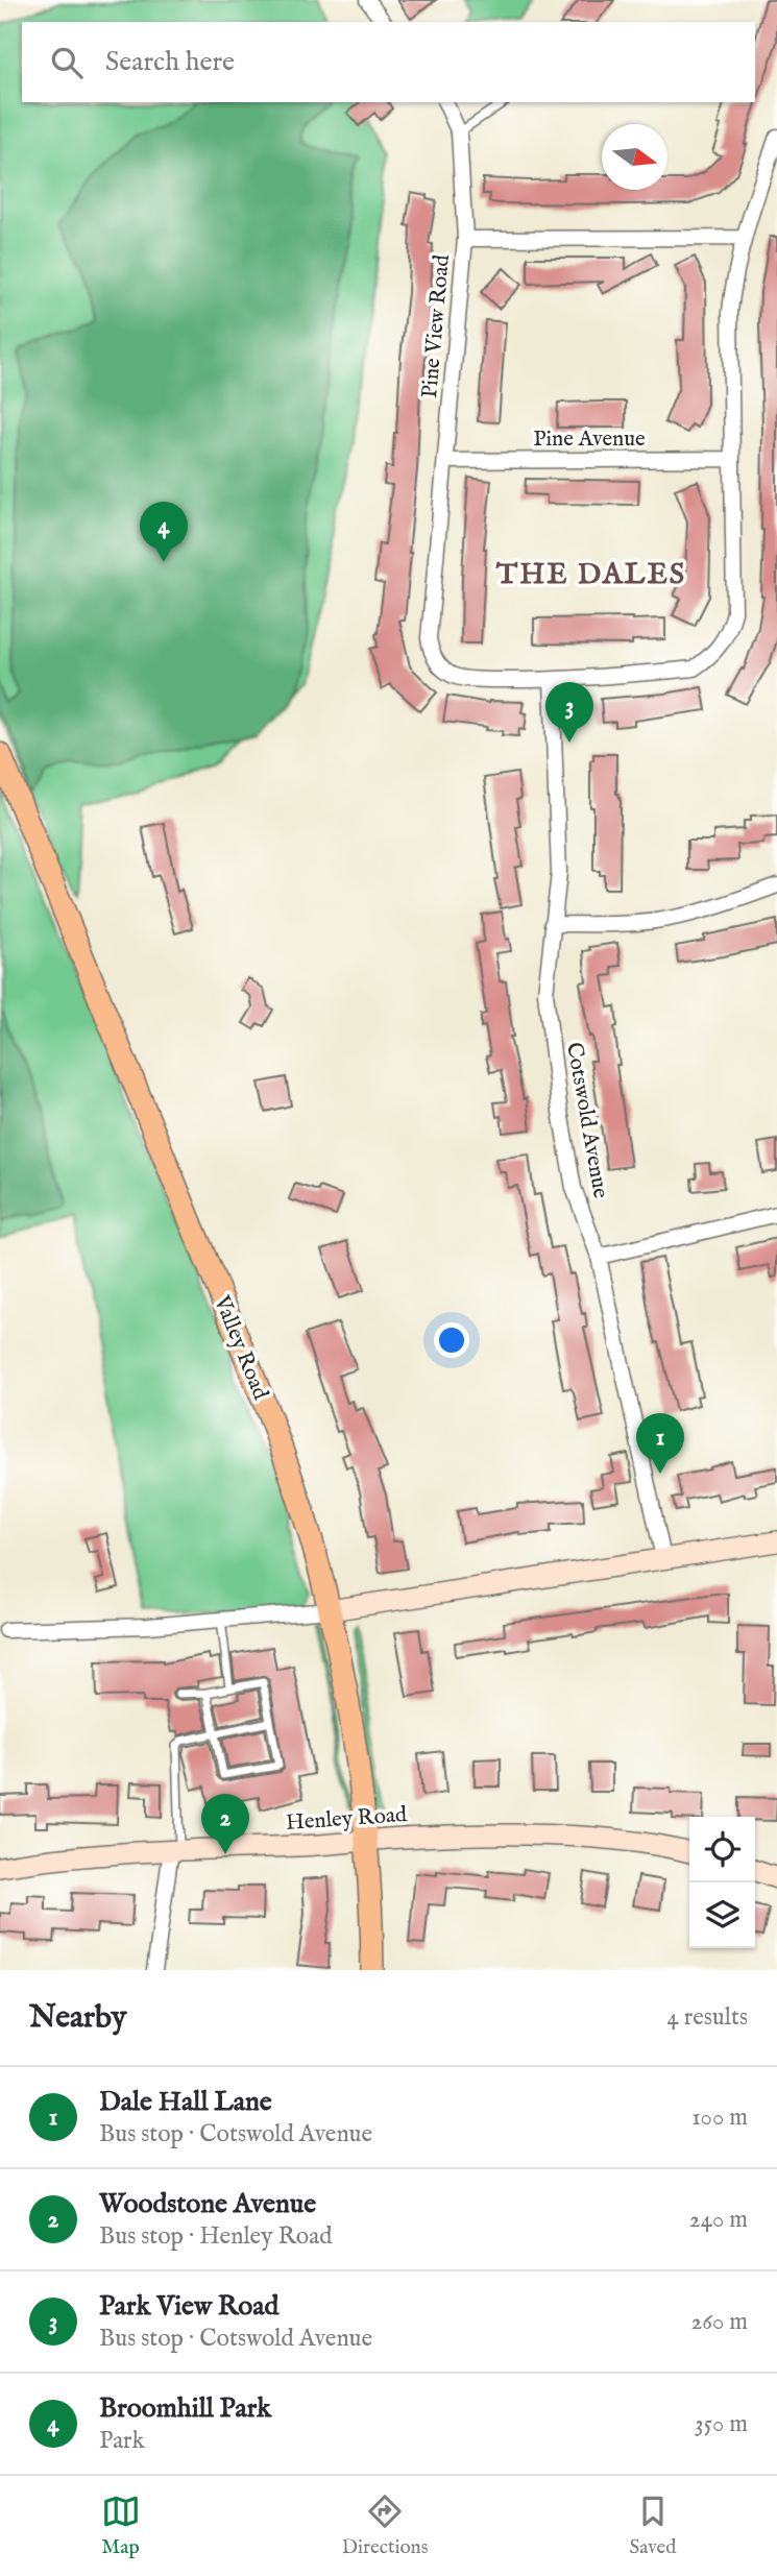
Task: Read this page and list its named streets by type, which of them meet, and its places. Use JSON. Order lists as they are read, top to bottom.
{
  "streets": {
    "main road": ["Valley Road"],
    "street": [
      "Pine View Road",
      "Pine Avenue",
      "Cotswold Avenue",
      "Henley Road"
    ]
  },
  "crossings": [
    ["Pine View Road", "Pine Avenue"],
    ["Pine View Road", "Cotswold Avenue"],
    ["Valley Road", "Henley Road"]
  ],
  "districts": ["THE DALES"],
  "north": "right",
  "page": {
    "search": "Search here",
    "pins": [
      "4",
      "3",
      "1",
      "2"
    ],
    "heading": ["Nearby", "4 results"],
    "list": [
      {
        "mark": "1",
        "name": "Dale Hall Lane",
        "note": "Bus stop · Cotswold Avenue",
        "value": "100 m"
      },
      {
        "mark": "2",
        "name": "Woodstone Avenue",
        "note": "Bus stop · Henley Road",
        "value": "240 m"
      },
      {
        "mark": "3",
        "name": "Park View Road",
        "note": "Bus stop · Cotswold Avenue",
        "value": "260 m"
      },
      {
        "mark": "4",
        "name": "Broomhill Park",
        "note": "Park",
        "value": "350 m"
      }
    ],
    "nav": ["Map", "Directions", "Saved"]
  }
}
